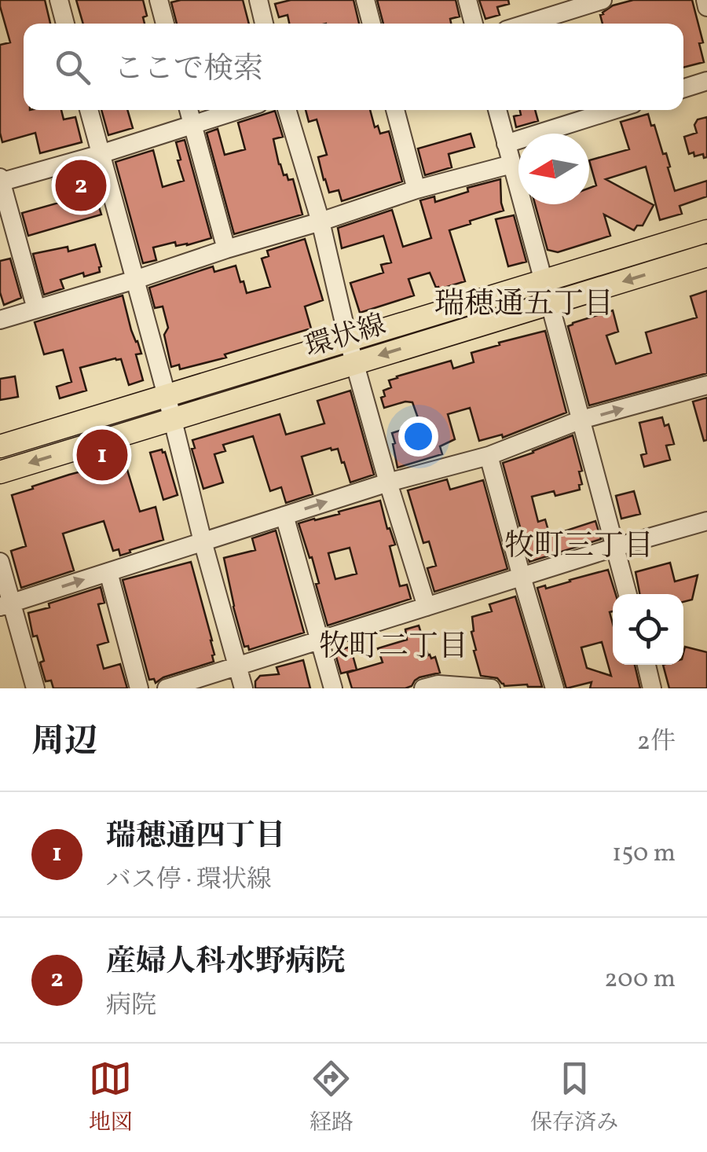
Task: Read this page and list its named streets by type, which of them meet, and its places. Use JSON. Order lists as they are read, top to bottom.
{
  "streets": {
    "main road": ["環状線"]
  },
  "districts": ["瑞穂通五丁目", "牧町三丁目", "牧町二丁目"],
  "north": "left",
  "page": {
    "search": "ここで検索",
    "pins": ["2", "1"],
    "heading": ["周辺", "2件"],
    "list": [
      {
        "mark": "1",
        "name": "瑞穂通四丁目",
        "note": "バス停 · 環状線",
        "value": "150 m"
      },
      {
        "mark": "2",
        "name": "産婦人科水野病院",
        "note": "病院",
        "value": "200 m"
      }
    ],
    "nav": ["地図", "経路", "保存済み"]
  }
}
